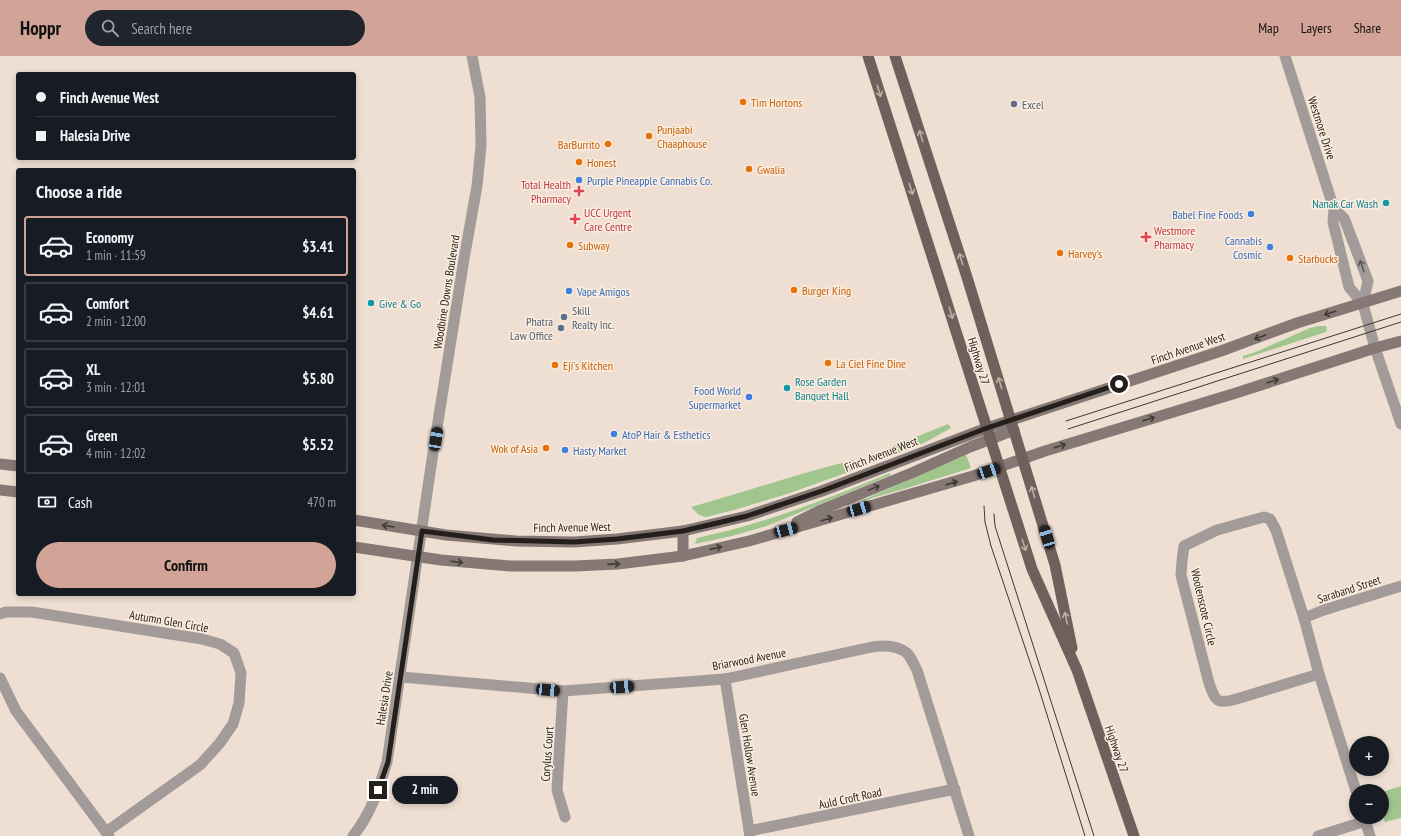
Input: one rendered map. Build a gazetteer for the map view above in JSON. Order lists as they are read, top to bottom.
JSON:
{
  "streets": {
    "main road": ["Finch Avenue West", "Highway 27"],
    "street": [
      "Westmore Drive",
      "Woodbine Downs Boulevard",
      "Saraband Street",
      "Woolenscote Circle",
      "Autumn Glen Circle",
      "Briarwood Avenue",
      "Halesia Drive",
      "Corylus Court",
      "Glen Hollow Avenue",
      "Auld Croft Road"
    ]
  },
  "crossings": [
    ["Westmore Drive", "Finch Avenue West"],
    ["Woodbine Downs Boulevard", "Finch Avenue West"],
    ["Woodbine Downs Boulevard", "Halesia Drive"],
    ["Finch Avenue West", "Highway 27"],
    ["Finch Avenue West", "Halesia Drive"],
    ["Saraband Street", "Woolenscote Circle"],
    ["Briarwood Avenue", "Halesia Drive"],
    ["Briarwood Avenue", "Corylus Court"],
    ["Briarwood Avenue", "Glen Hollow Avenue"],
    ["Briarwood Avenue", "Auld Croft Road"],
    ["Glen Hollow Avenue", "Auld Croft Road"]
  ],
  "places": {
    "other": [
      "Tim Hortons",
      "Excel",
      "Punjaabi Chaaphouse",
      "BarBurrito",
      "Honest",
      "Gwalia",
      "Purple Pineapple Cannabis Co.",
      "Nanak Car Wash",
      "Babel Fine Foods",
      "Subway",
      "Cannabis Cosmic",
      "Harvey's",
      "Starbucks",
      "Burger King",
      "Vape Amigos",
      "Give & Go",
      "Skill Realty Inc.",
      "Phatra Law Office",
      "La Ciel Fine Dine",
      "Eji's Kitchen",
      "Rose Garden Banquet Hall",
      "Food World Supermarket",
      "AtoP Hair & Esthetics",
      "Wok of Asia",
      "Hasty Market"
    ],
    "health": ["Total Health Pharmacy", "UCC Urgent Care Centre", "Westmore Pharmacy"]
  },
  "page": {
    "header": "Hoppr",
    "search": "Search here",
    "nav": ["Map", "Layers", "Share"],
    "banner": ["Finch Avenue West", "Halesia Drive"],
    "heading": "Choose a ride",
    "list": [
      {
        "name": "Economy",
        "note": "1 min · 11:59",
        "value": "$3.41"
      },
      {
        "name": "Comfort",
        "note": "2 min · 12:00",
        "value": "$4.61"
      },
      {
        "name": "XL",
        "note": "3 min · 12:01",
        "value": "$5.80"
      },
      {
        "name": "Green",
        "note": "4 min · 12:02",
        "value": "$5.52"
      }
    ],
    "pay": ["Cash", "470 m"],
    "buttons": "Confirm",
    "map_buttons": ["+", "−"],
    "bubble": "2 min"
  }
}
